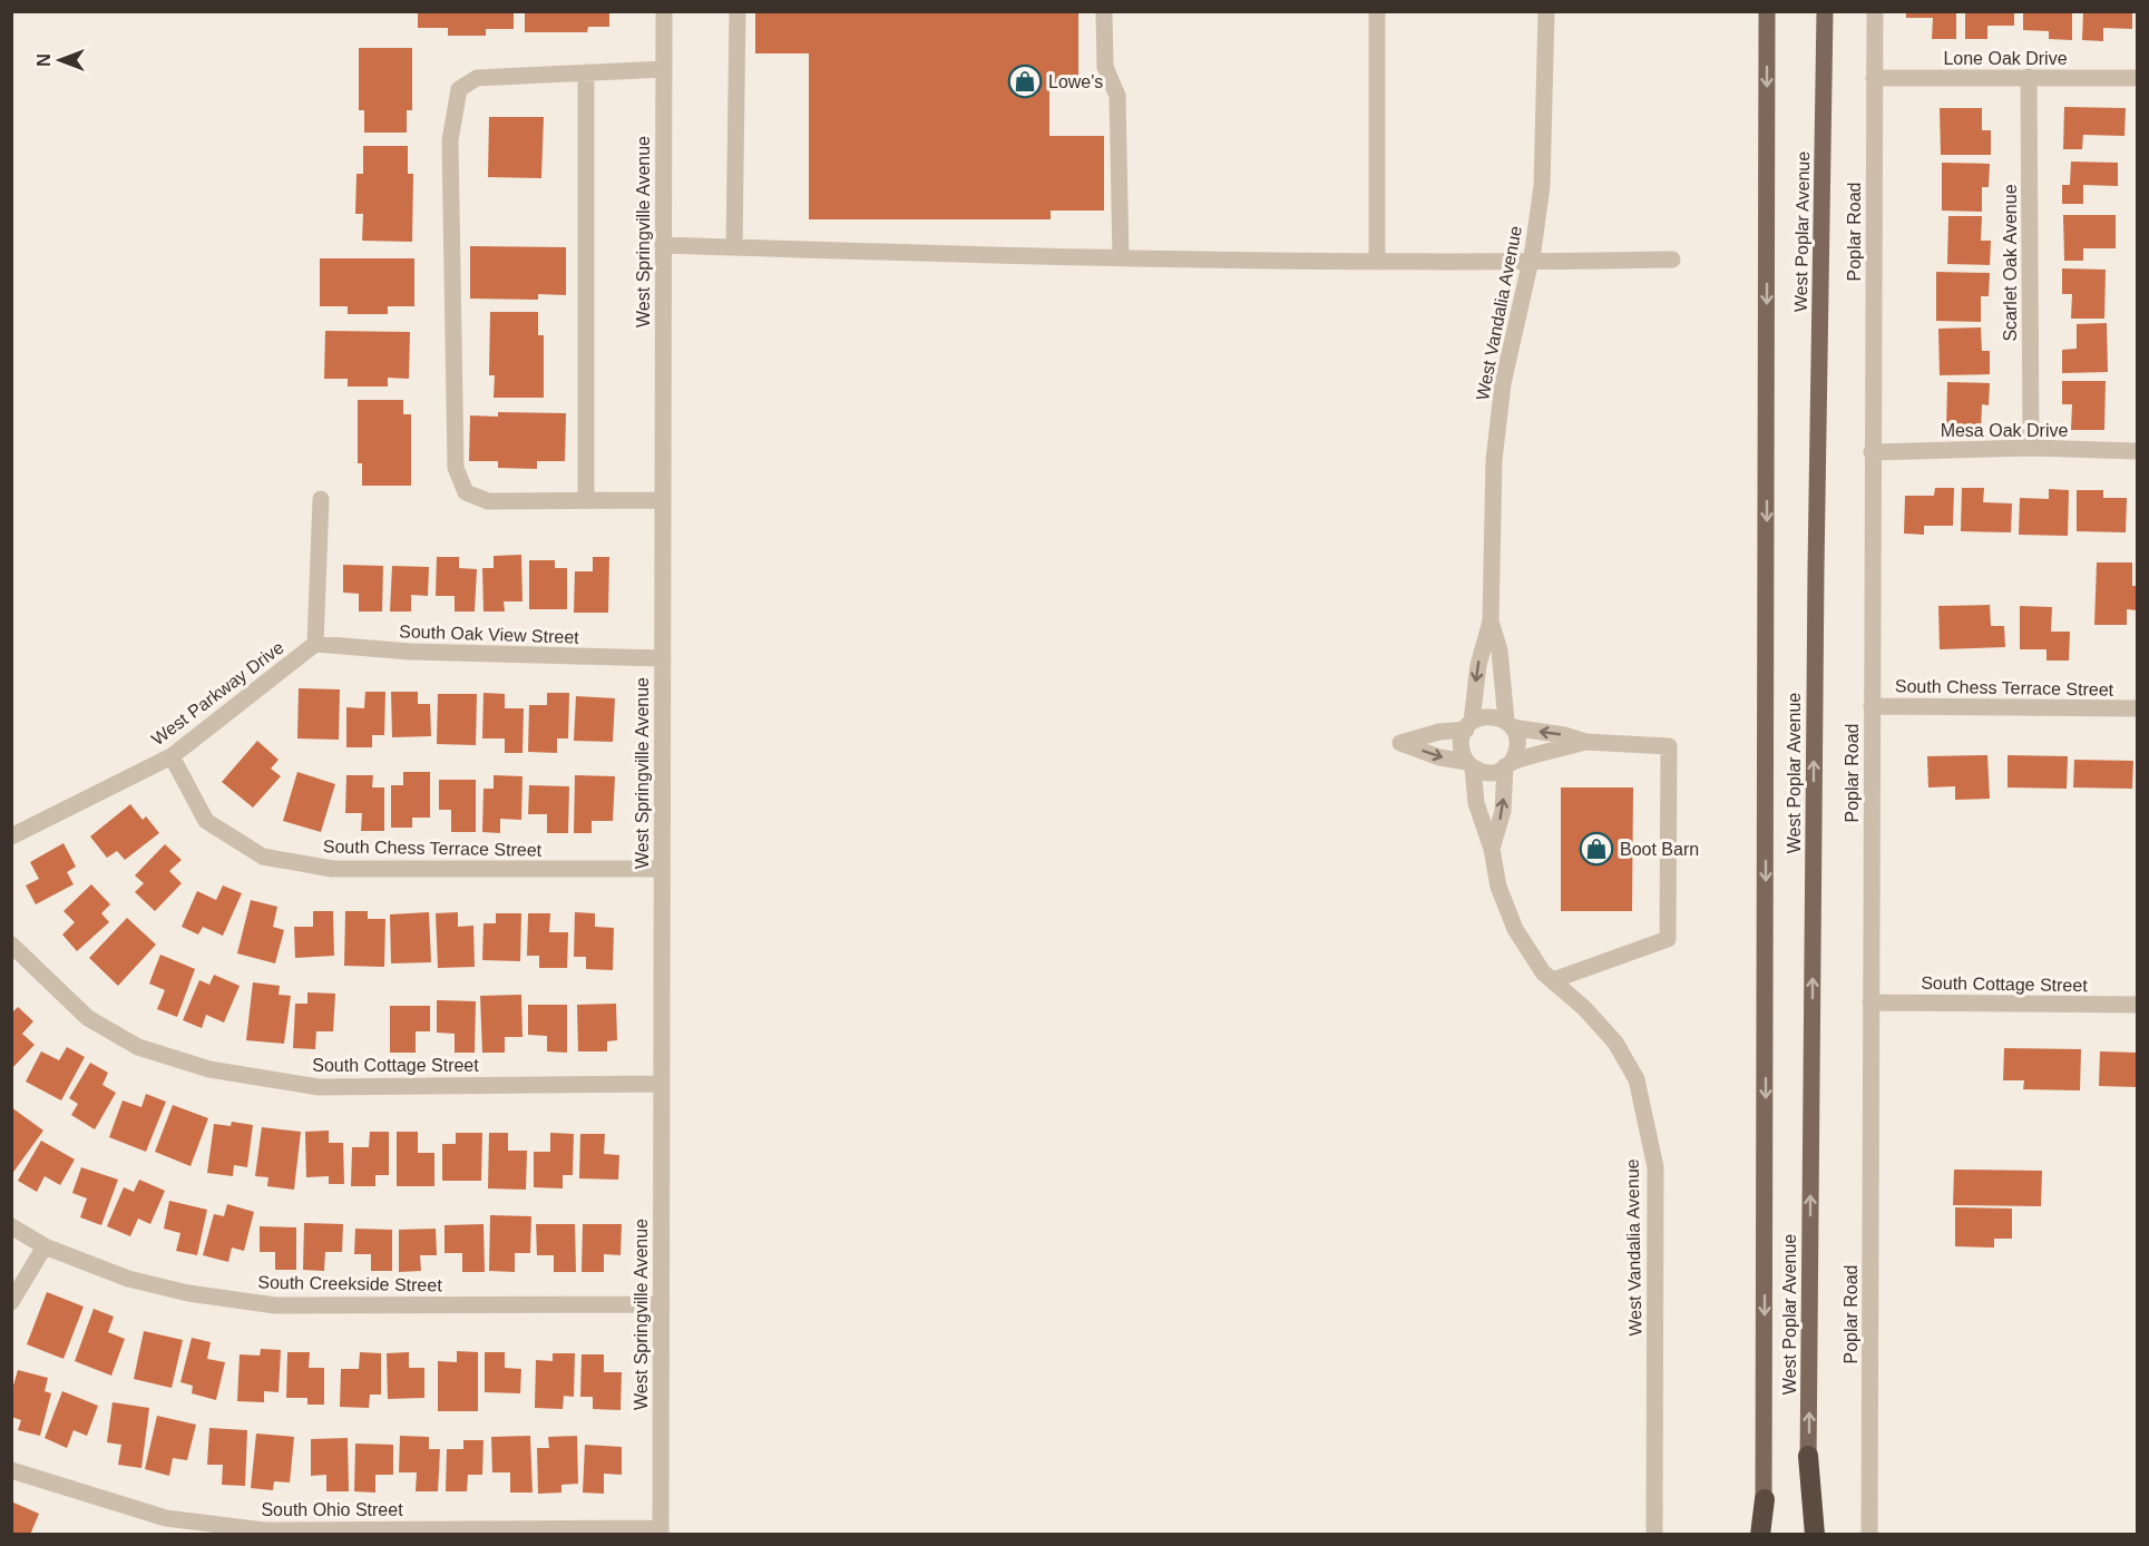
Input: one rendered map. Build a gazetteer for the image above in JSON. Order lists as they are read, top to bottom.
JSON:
{
  "streets": {
    "main road": ["West Poplar Avenue"],
    "street": [
      "Lone Oak Drive",
      "West Springville Avenue",
      "Poplar Road",
      "Scarlet Oak Avenue",
      "West Vandalia Avenue",
      "Mesa Oak Drive",
      "South Oak View Street",
      "South Chess Terrace Street",
      "West Parkway Drive",
      "South Cottage Street",
      "South Creekside Street",
      "South Ohio Street"
    ]
  },
  "crossings": [
    ["Lone Oak Drive", "Poplar Road"],
    ["Lone Oak Drive", "Scarlet Oak Avenue"],
    ["West Springville Avenue", "South Oak View Street"],
    ["West Springville Avenue", "South Chess Terrace Street"],
    ["West Springville Avenue", "South Cottage Street"],
    ["West Springville Avenue", "South Creekside Street"],
    ["West Springville Avenue", "South Ohio Street"],
    ["Poplar Road", "Mesa Oak Drive"],
    ["Poplar Road", "South Chess Terrace Street"],
    ["Poplar Road", "South Cottage Street"],
    ["Scarlet Oak Avenue", "Mesa Oak Drive"],
    ["South Oak View Street", "West Parkway Drive"],
    ["South Chess Terrace Street", "West Parkway Drive"]
  ],
  "places": {
    "shop": ["Lowe's", "Boot Barn"]
  },
  "north": "left"
}
